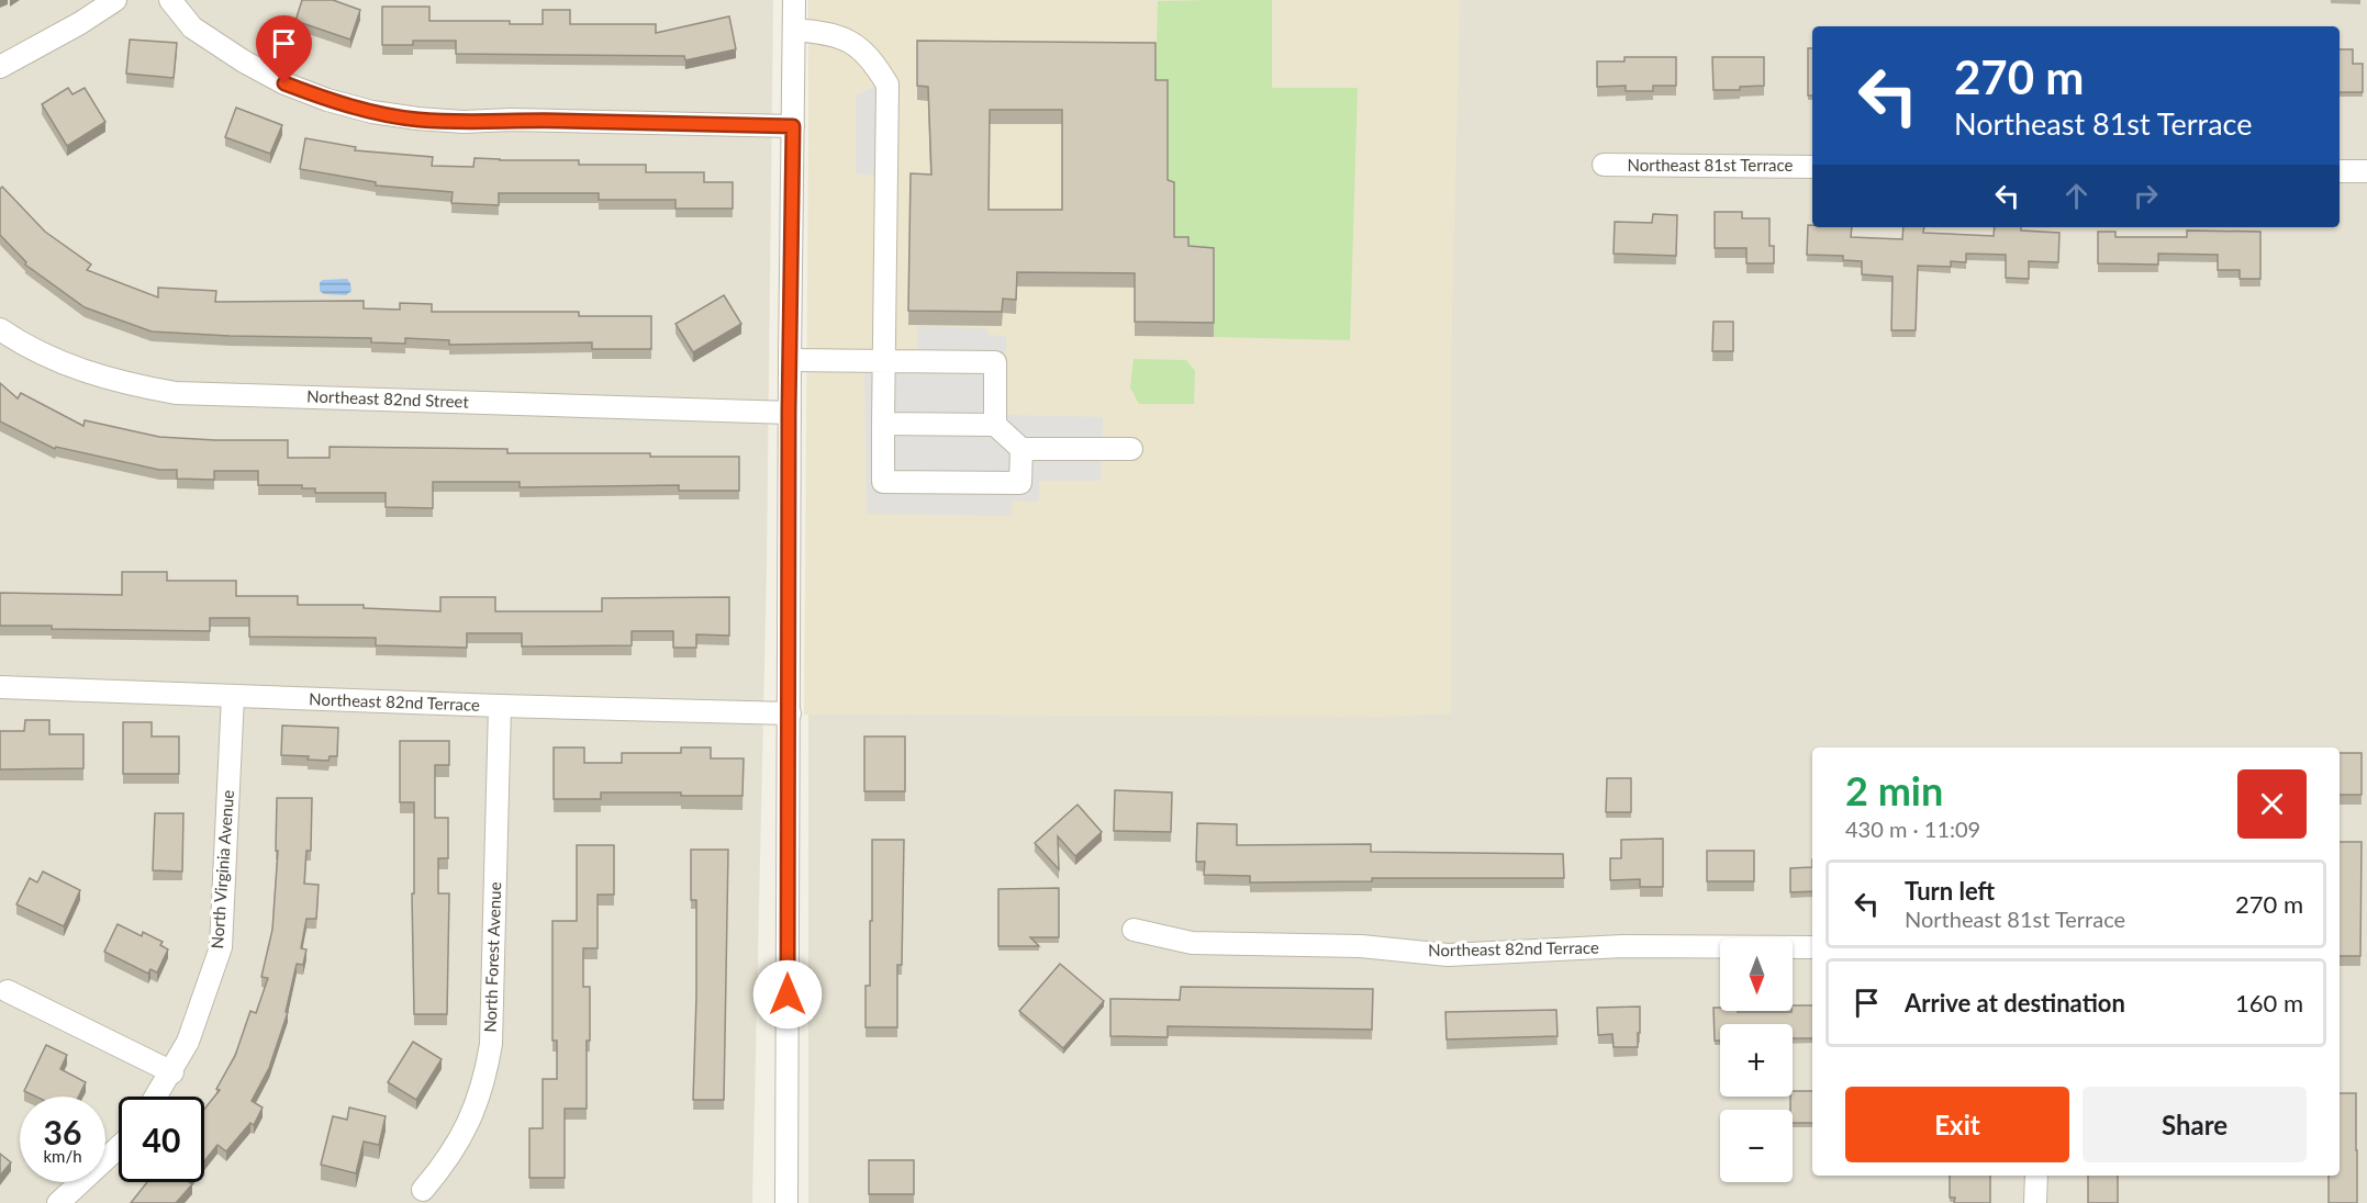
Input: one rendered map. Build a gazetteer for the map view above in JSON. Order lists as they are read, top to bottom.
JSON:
{
  "streets": {
    "street": [
      "Northeast 81st Terrace",
      "Northeast 82nd Street",
      "Northeast 82nd Terrace",
      "North Virginia Avenue",
      "North Forest Avenue"
    ]
  },
  "crossings": [
    ["Northeast 82nd Terrace", "North Virginia Avenue"],
    ["Northeast 82nd Terrace", "North Forest Avenue"]
  ],
  "north": "bottom",
  "page": {
    "turn": ["270 m", "Northeast 81st Terrace"],
    "heading": ["2 min", "430 m · 11:09"],
    "list": [
      {
        "name": "Turn left",
        "note": "Northeast 81st Terrace",
        "value": "270 m"
      },
      {
        "name": "Arrive at destination",
        "value": "160 m"
      }
    ],
    "map_buttons": ["+", "−"],
    "buttons": ["Exit", "Share"],
    "speed": "36 km/h",
    "limit": "40"
  }
}
